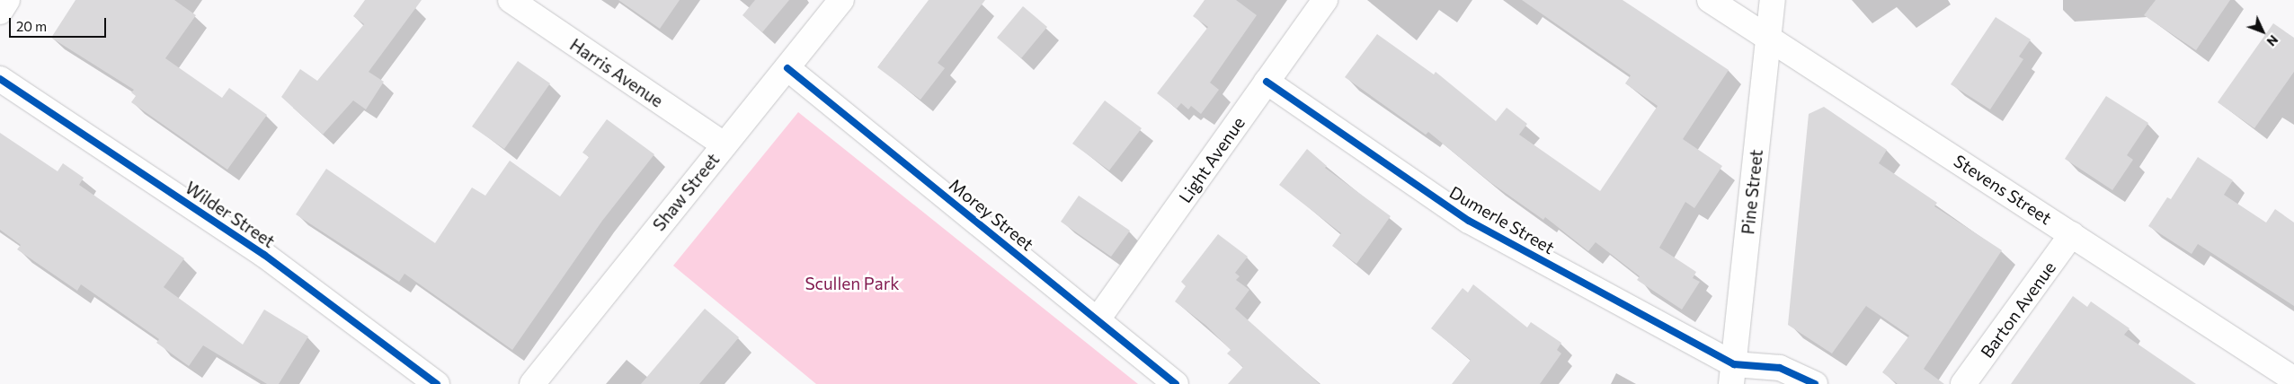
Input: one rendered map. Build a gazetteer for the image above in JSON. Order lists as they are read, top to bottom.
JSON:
{
  "streets": {
    "street": [
      "Harris Avenue",
      "Light Avenue",
      "Stevens Street",
      "Shaw Street",
      "Pine Street",
      "Wilder Street",
      "Morey Street",
      "Dumerle Street",
      "Barton Avenue"
    ]
  },
  "crossings": [
    ["Harris Avenue", "Shaw Street"],
    ["Light Avenue", "Morey Street"],
    ["Light Avenue", "Dumerle Street"],
    ["Stevens Street", "Pine Street"],
    ["Stevens Street", "Barton Avenue"],
    ["Shaw Street", "Morey Street"],
    ["Pine Street", "Dumerle Street"]
  ],
  "parks": ["Scullen Park"],
  "scale_bar": "20 m",
  "north": "bottom right"
}
